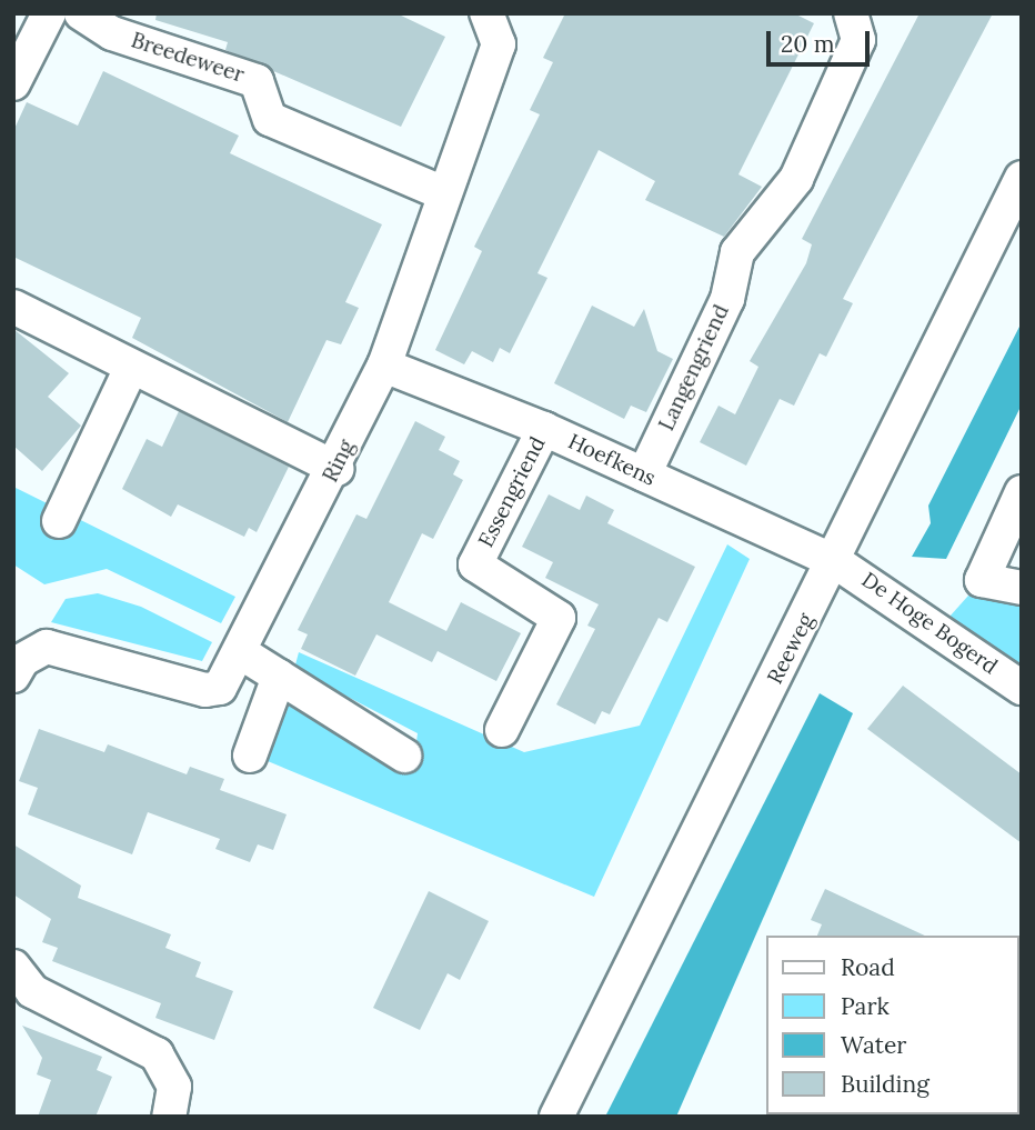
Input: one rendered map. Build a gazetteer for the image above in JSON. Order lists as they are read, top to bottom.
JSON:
{
  "streets": {
    "street": [
      "Breedeweer",
      "Langengriend",
      "Hoefkens",
      "Ring",
      "Essengriend",
      "De Hoge Bogerd",
      "Reeweg"
    ]
  },
  "crossings": [
    ["Breedeweer", "Ring"],
    ["Langengriend", "Hoefkens"],
    ["Hoefkens", "Ring"],
    ["Hoefkens", "Essengriend"],
    ["Hoefkens", "De Hoge Bogerd"],
    ["Hoefkens", "Reeweg"],
    ["De Hoge Bogerd", "Reeweg"]
  ],
  "legend": [
    "Road",
    "Park",
    "Water",
    "Building"
  ],
  "scale_bar": "20 m"
}
